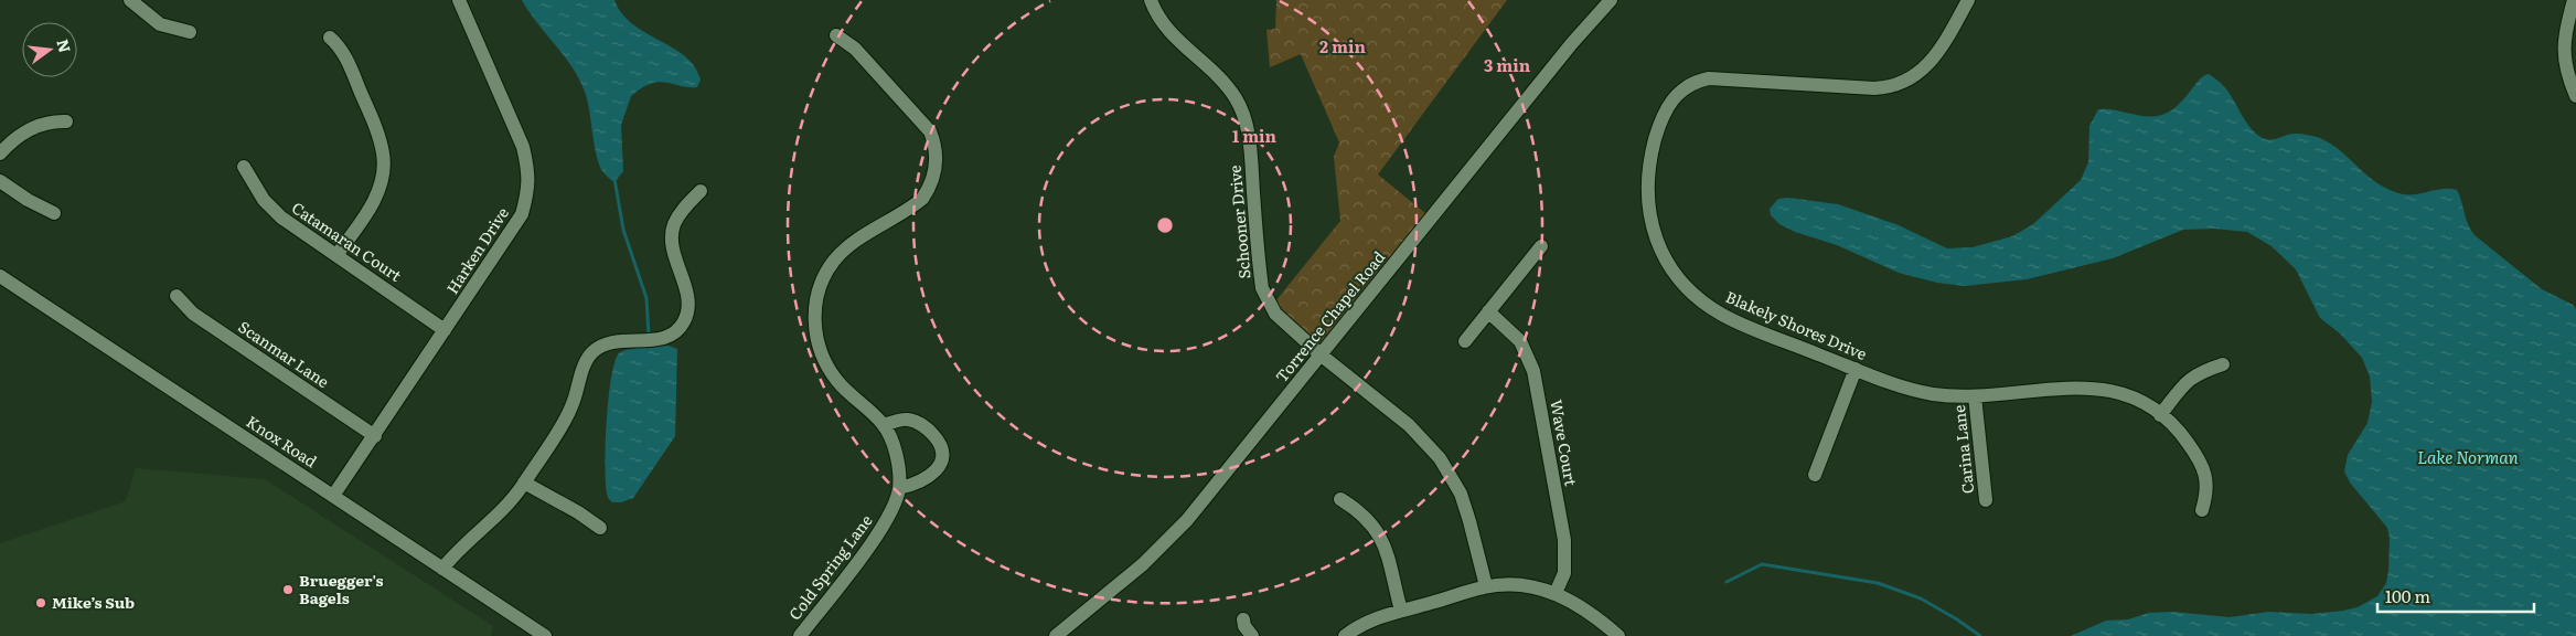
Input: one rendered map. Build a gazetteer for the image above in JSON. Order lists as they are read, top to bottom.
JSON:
{
  "streets": {
    "street": [
      "Schooner Drive",
      "Catamaran Court",
      "Harken Drive",
      "Torrence Chapel Road",
      "Blakely Shores Drive",
      "Scanmar Lane",
      "Knox Road",
      "Wave Court",
      "Carina Lane",
      "Cold Spring Lane"
    ]
  },
  "crossings": [
    ["Schooner Drive", "Torrence Chapel Road"],
    ["Catamaran Court", "Harken Drive"],
    ["Harken Drive", "Scanmar Lane"],
    ["Harken Drive", "Knox Road"],
    ["Blakely Shores Drive", "Carina Lane"]
  ],
  "water": ["Lake Norman"],
  "places": ["Bruegger's Bagels", "Mike’s Sub"],
  "scale_bar": "100 m",
  "north": "right",
  "rings": ["2 min", "3 min", "1 min"]
}
